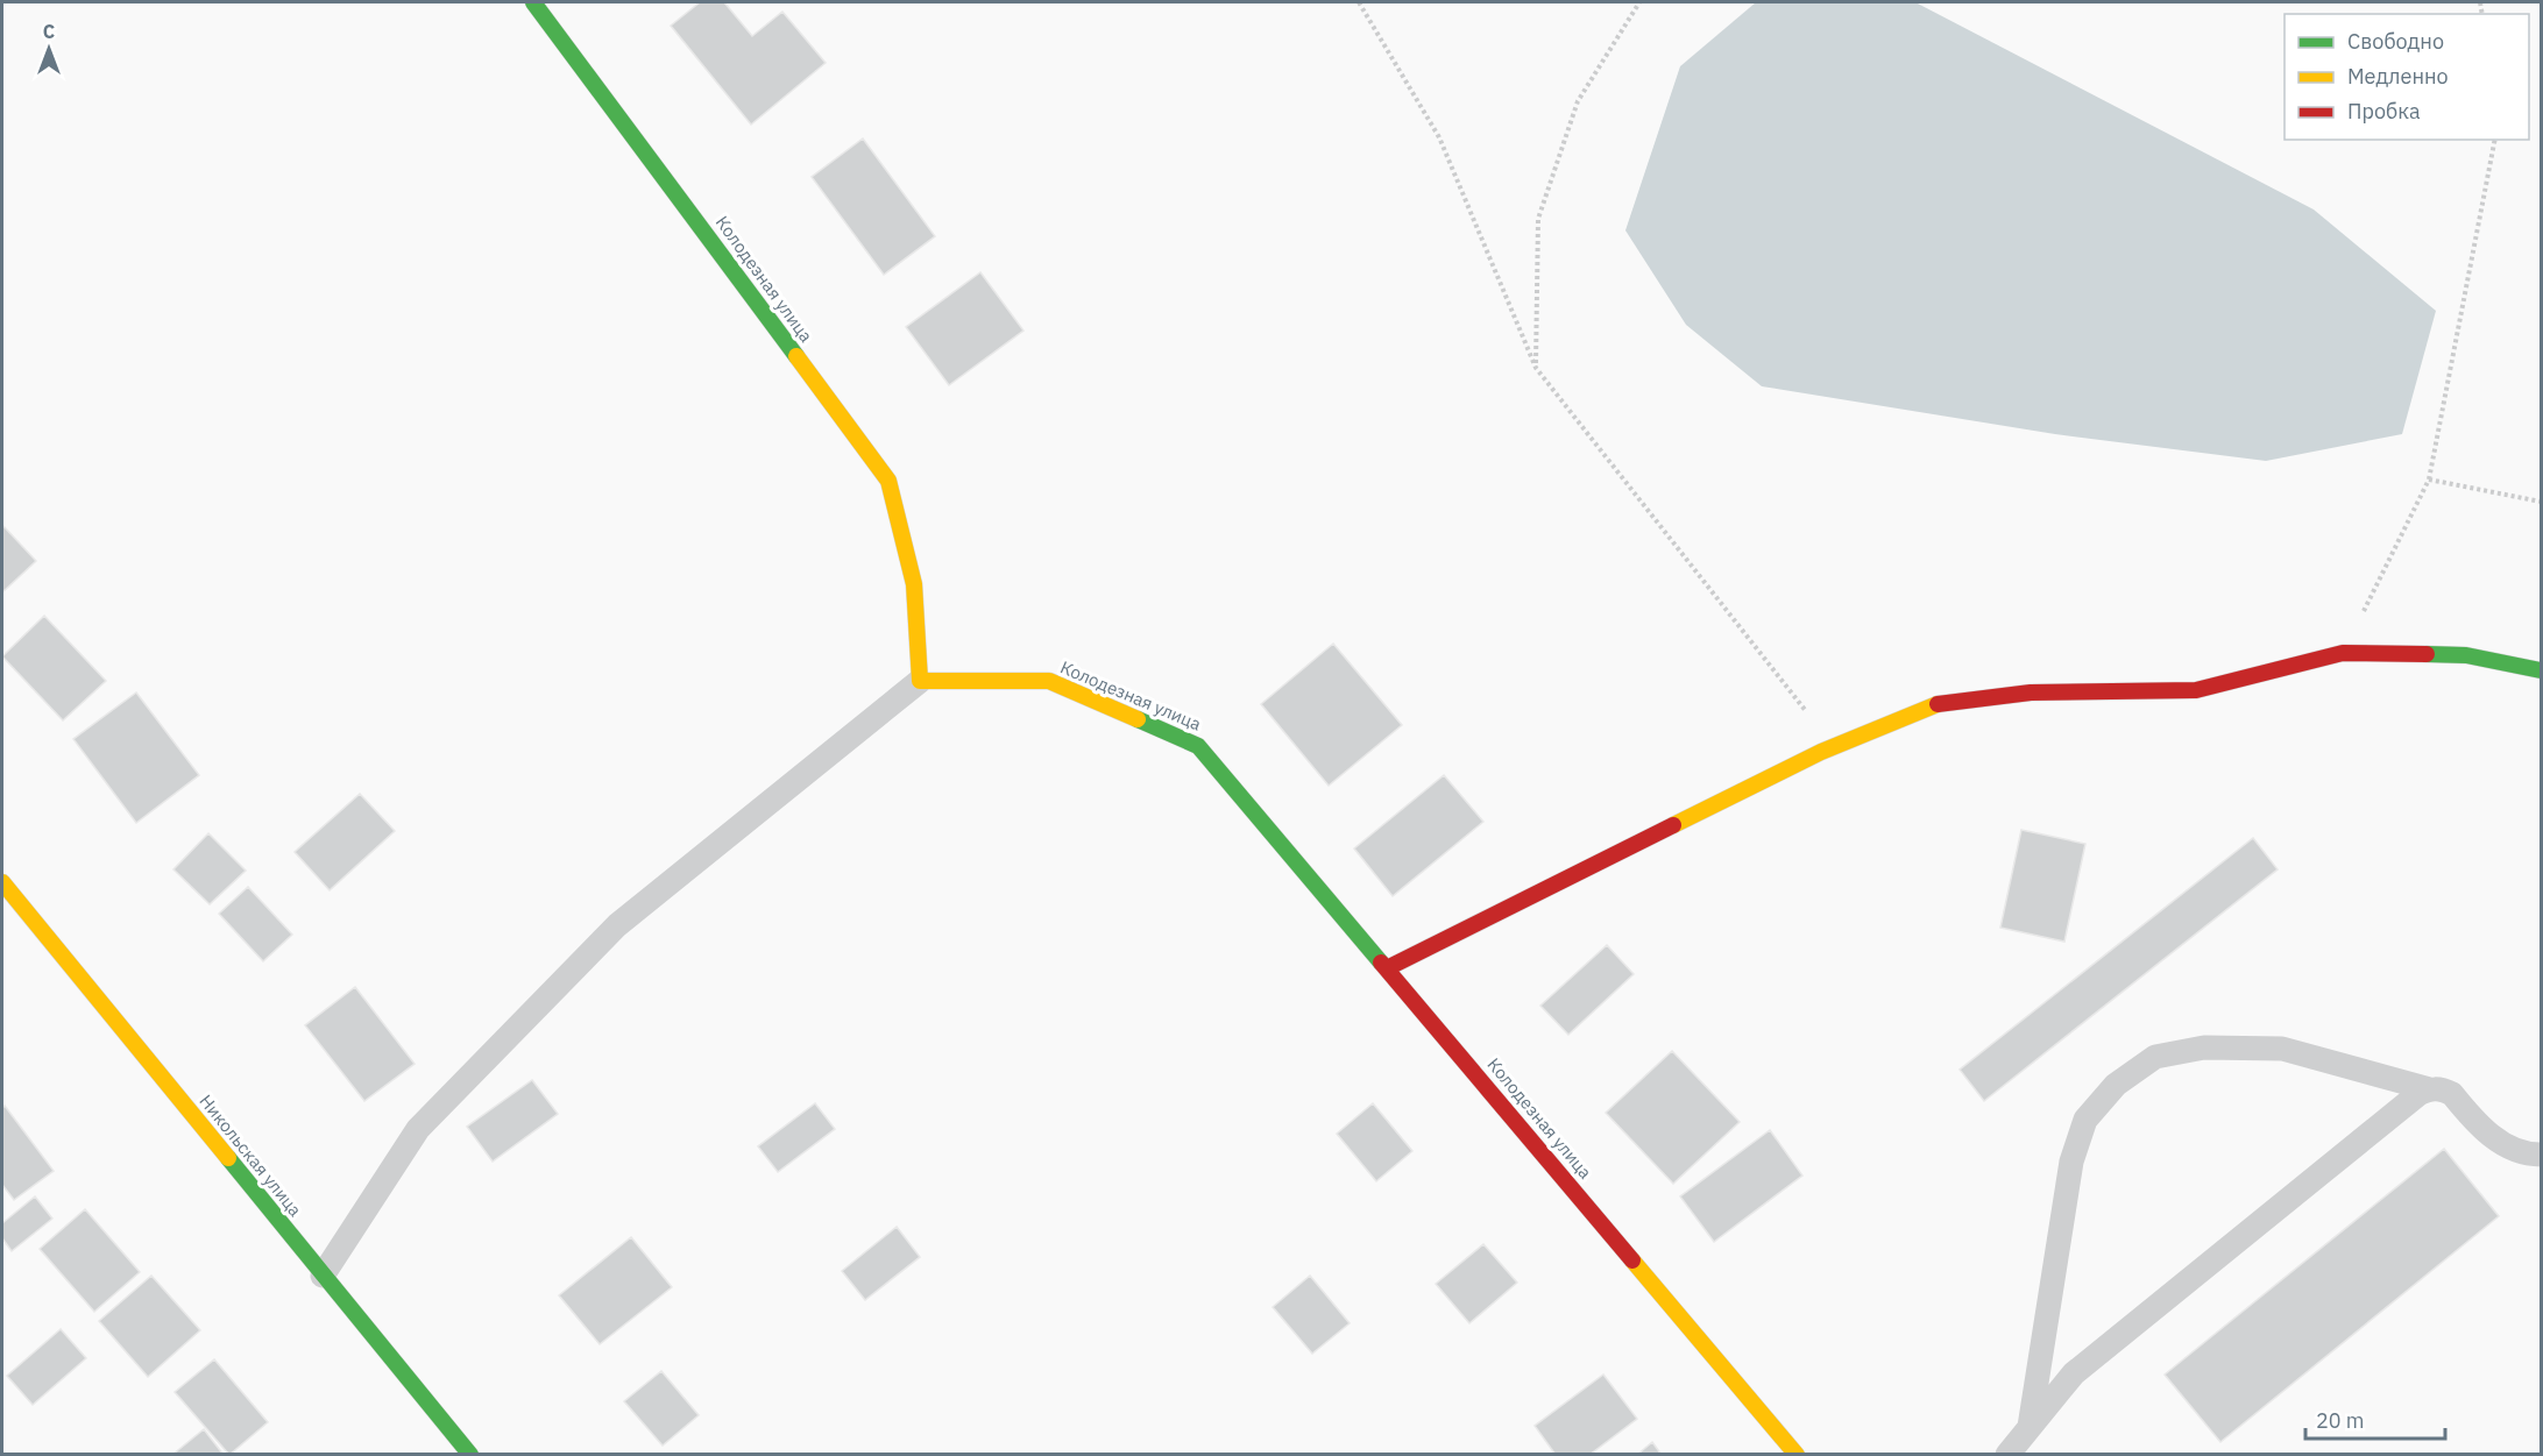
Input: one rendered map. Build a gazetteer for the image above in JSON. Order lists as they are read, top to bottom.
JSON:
{
  "streets": {
    "street": ["Колодезная улица", "Никольская улица"]
  },
  "legend": ["Свободно", "Медленно", "Пробка"],
  "scale_bar": "20 m",
  "north": "top"
}
